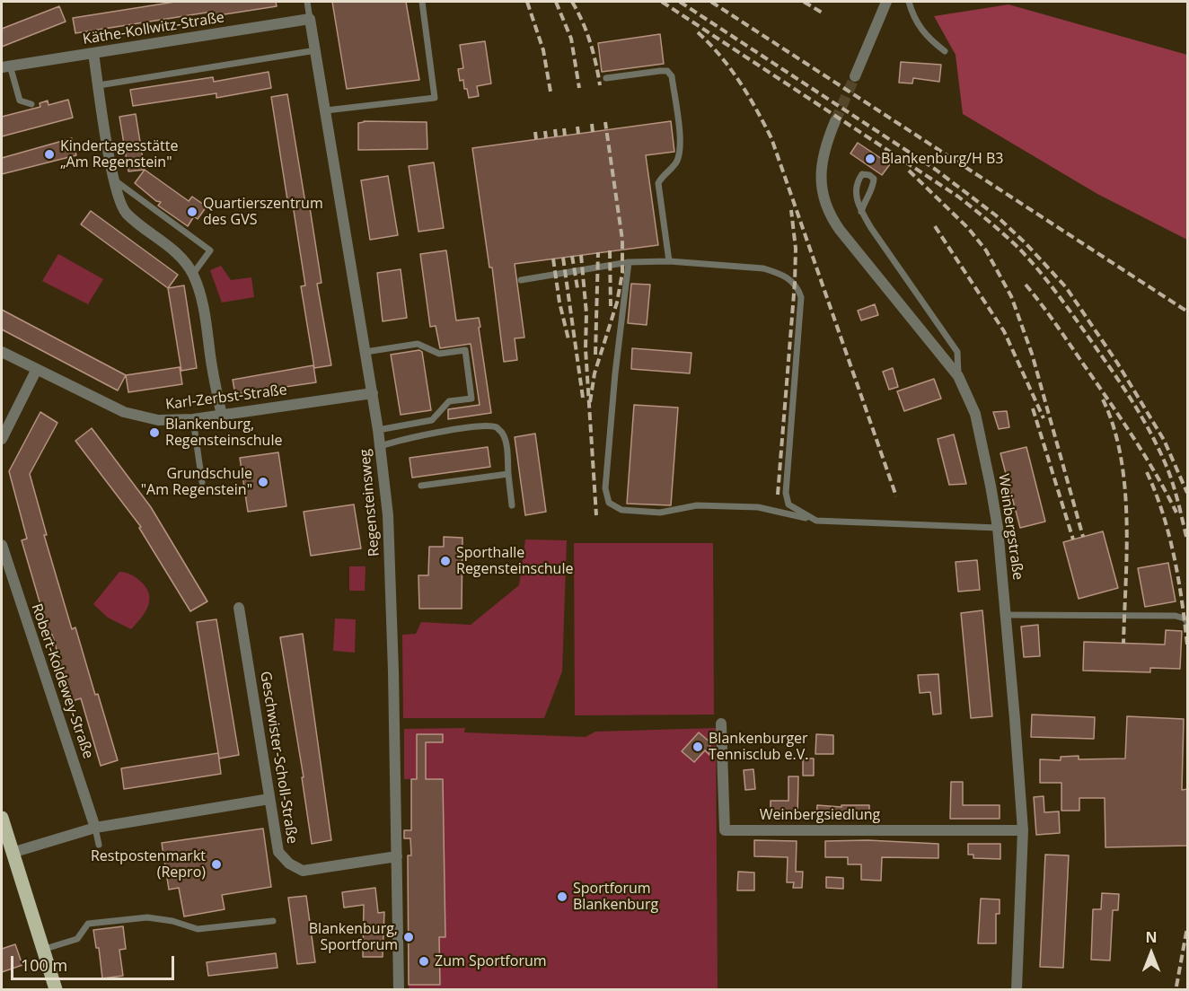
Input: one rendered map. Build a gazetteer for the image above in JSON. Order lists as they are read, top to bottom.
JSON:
{
  "streets": {
    "street": [
      "Käthe-Kollwitz-Straße",
      "Karl-Zerbst-Straße",
      "Regensteinsweg",
      "Weinbergstraße",
      "Robert-Koldewey-Straße",
      "Geschwister-Scholl-Straße",
      "Weinbergsiedlung"
    ]
  },
  "crossings": [
    ["Käthe-Kollwitz-Straße", "Regensteinsweg"],
    ["Karl-Zerbst-Straße", "Regensteinsweg"],
    ["Regensteinsweg", "Geschwister-Scholl-Straße"],
    ["Weinbergstraße", "Weinbergsiedlung"]
  ],
  "places": [
    "Kindertagesstätte „Am Regenstein\"",
    "Blankenburg/H B3",
    "Quartierszentrum des GVS",
    "Blankenburg, Regensteinschule",
    "Grundschule \"Am Regenstein\"",
    "Sporthalle Regensteinschule",
    "Blankenburger Tennisclub e.V.",
    "Restpostenmarkt (Repro)",
    "Sportforum Blankenburg",
    "Blankenburg, Sportforum",
    "Zum Sportforum"
  ],
  "scale_bar": "100 m",
  "north": "top"
}
